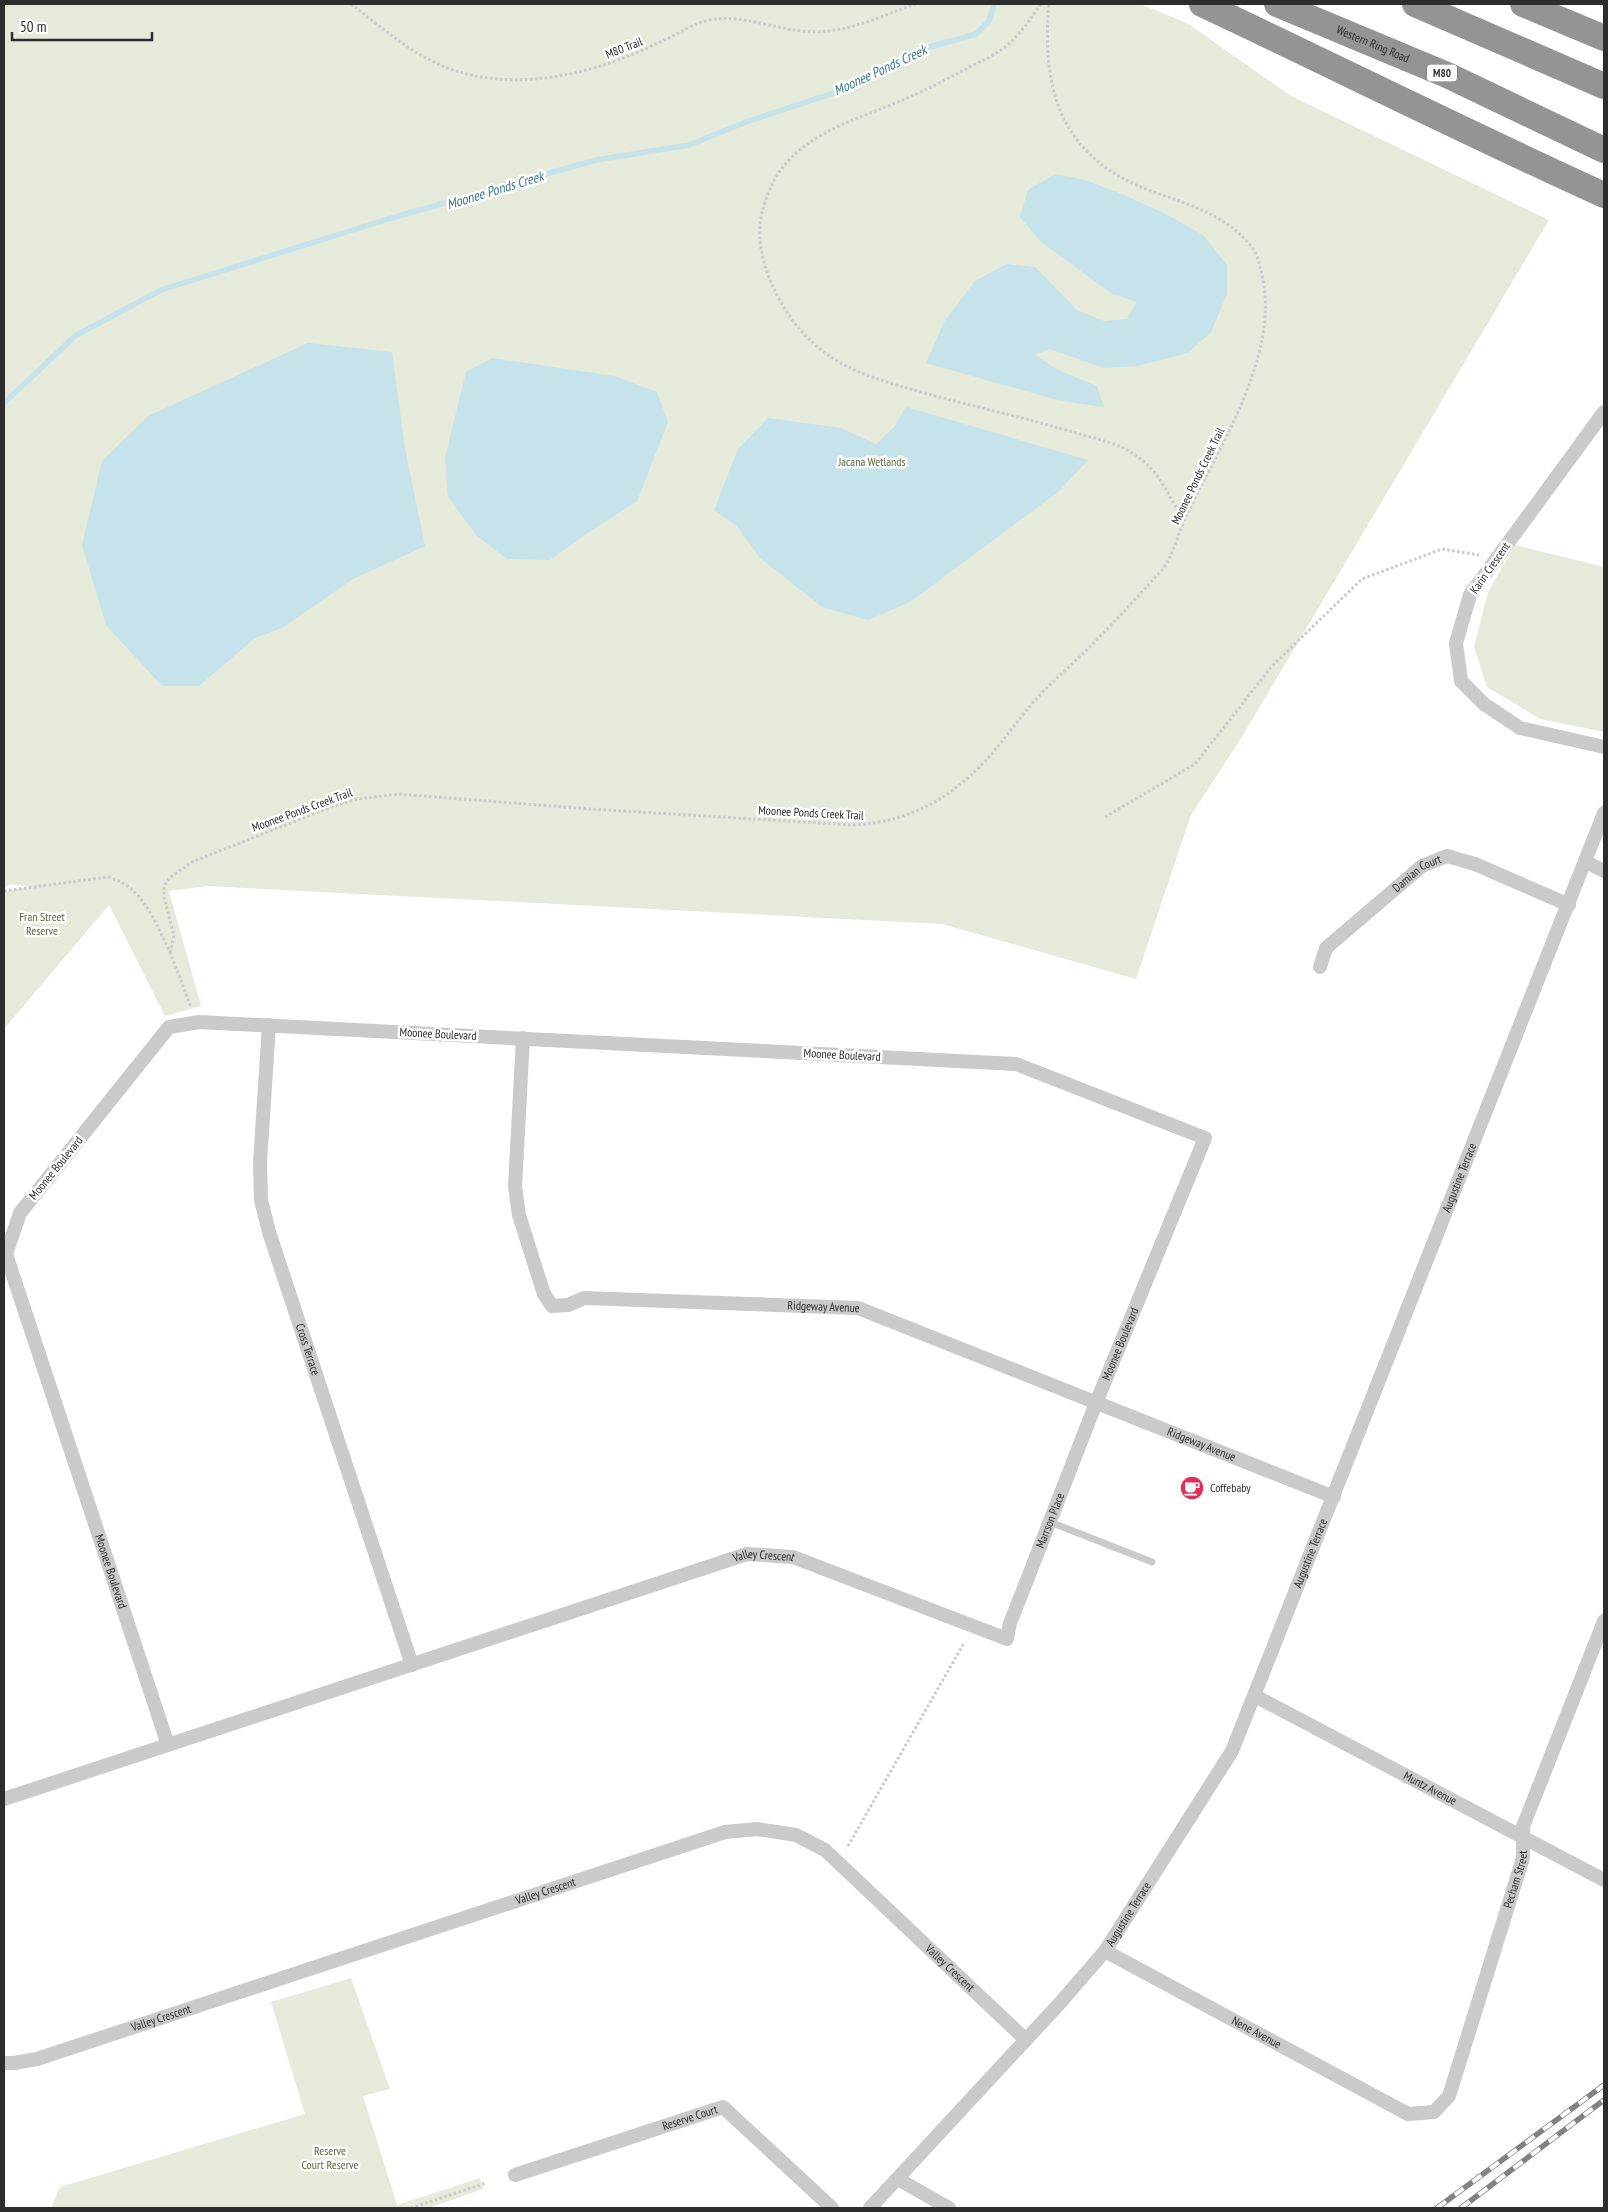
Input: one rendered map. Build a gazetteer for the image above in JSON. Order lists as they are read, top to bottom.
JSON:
{
  "streets": {
    "highway": ["Western Ring Road", "M80"],
    "street": [
      "Karin Crescent",
      "Damian Court",
      "Moonee Boulevard",
      "Augustine Terrace",
      "Ridgeway Avenue",
      "Cross Terrace",
      "Marrson Place",
      "Valley Crescent",
      "Muntz Avenue",
      "Pecham Street",
      "Nene Avenue",
      "Reserve Court"
    ],
    "path": ["M80 Trail", "Moonee Ponds Creek Trail"]
  },
  "crossings": [
    ["Damian Court", "Augustine Terrace"],
    ["Moonee Boulevard", "Ridgeway Avenue"],
    ["Moonee Boulevard", "Cross Terrace"],
    ["Moonee Boulevard", "Marrson Place"],
    ["Moonee Boulevard", "Valley Crescent"],
    ["Augustine Terrace", "Ridgeway Avenue"],
    ["Augustine Terrace", "Valley Crescent"],
    ["Augustine Terrace", "Muntz Avenue"],
    ["Augustine Terrace", "Nene Avenue"],
    ["Ridgeway Avenue", "Marrson Place"],
    ["Cross Terrace", "Valley Crescent"],
    ["Marrson Place", "Valley Crescent"],
    ["Muntz Avenue", "Pecham Street"],
    ["Pecham Street", "Nene Avenue"]
  ],
  "water": ["Moonee Ponds Creek"],
  "parks": ["Jacana Wetlands", "Fran Street Reserve", "Reserve Court Reserve"],
  "places": {
    "cafe": ["Coffebaby"]
  },
  "scale_bar": "50 m"
}
